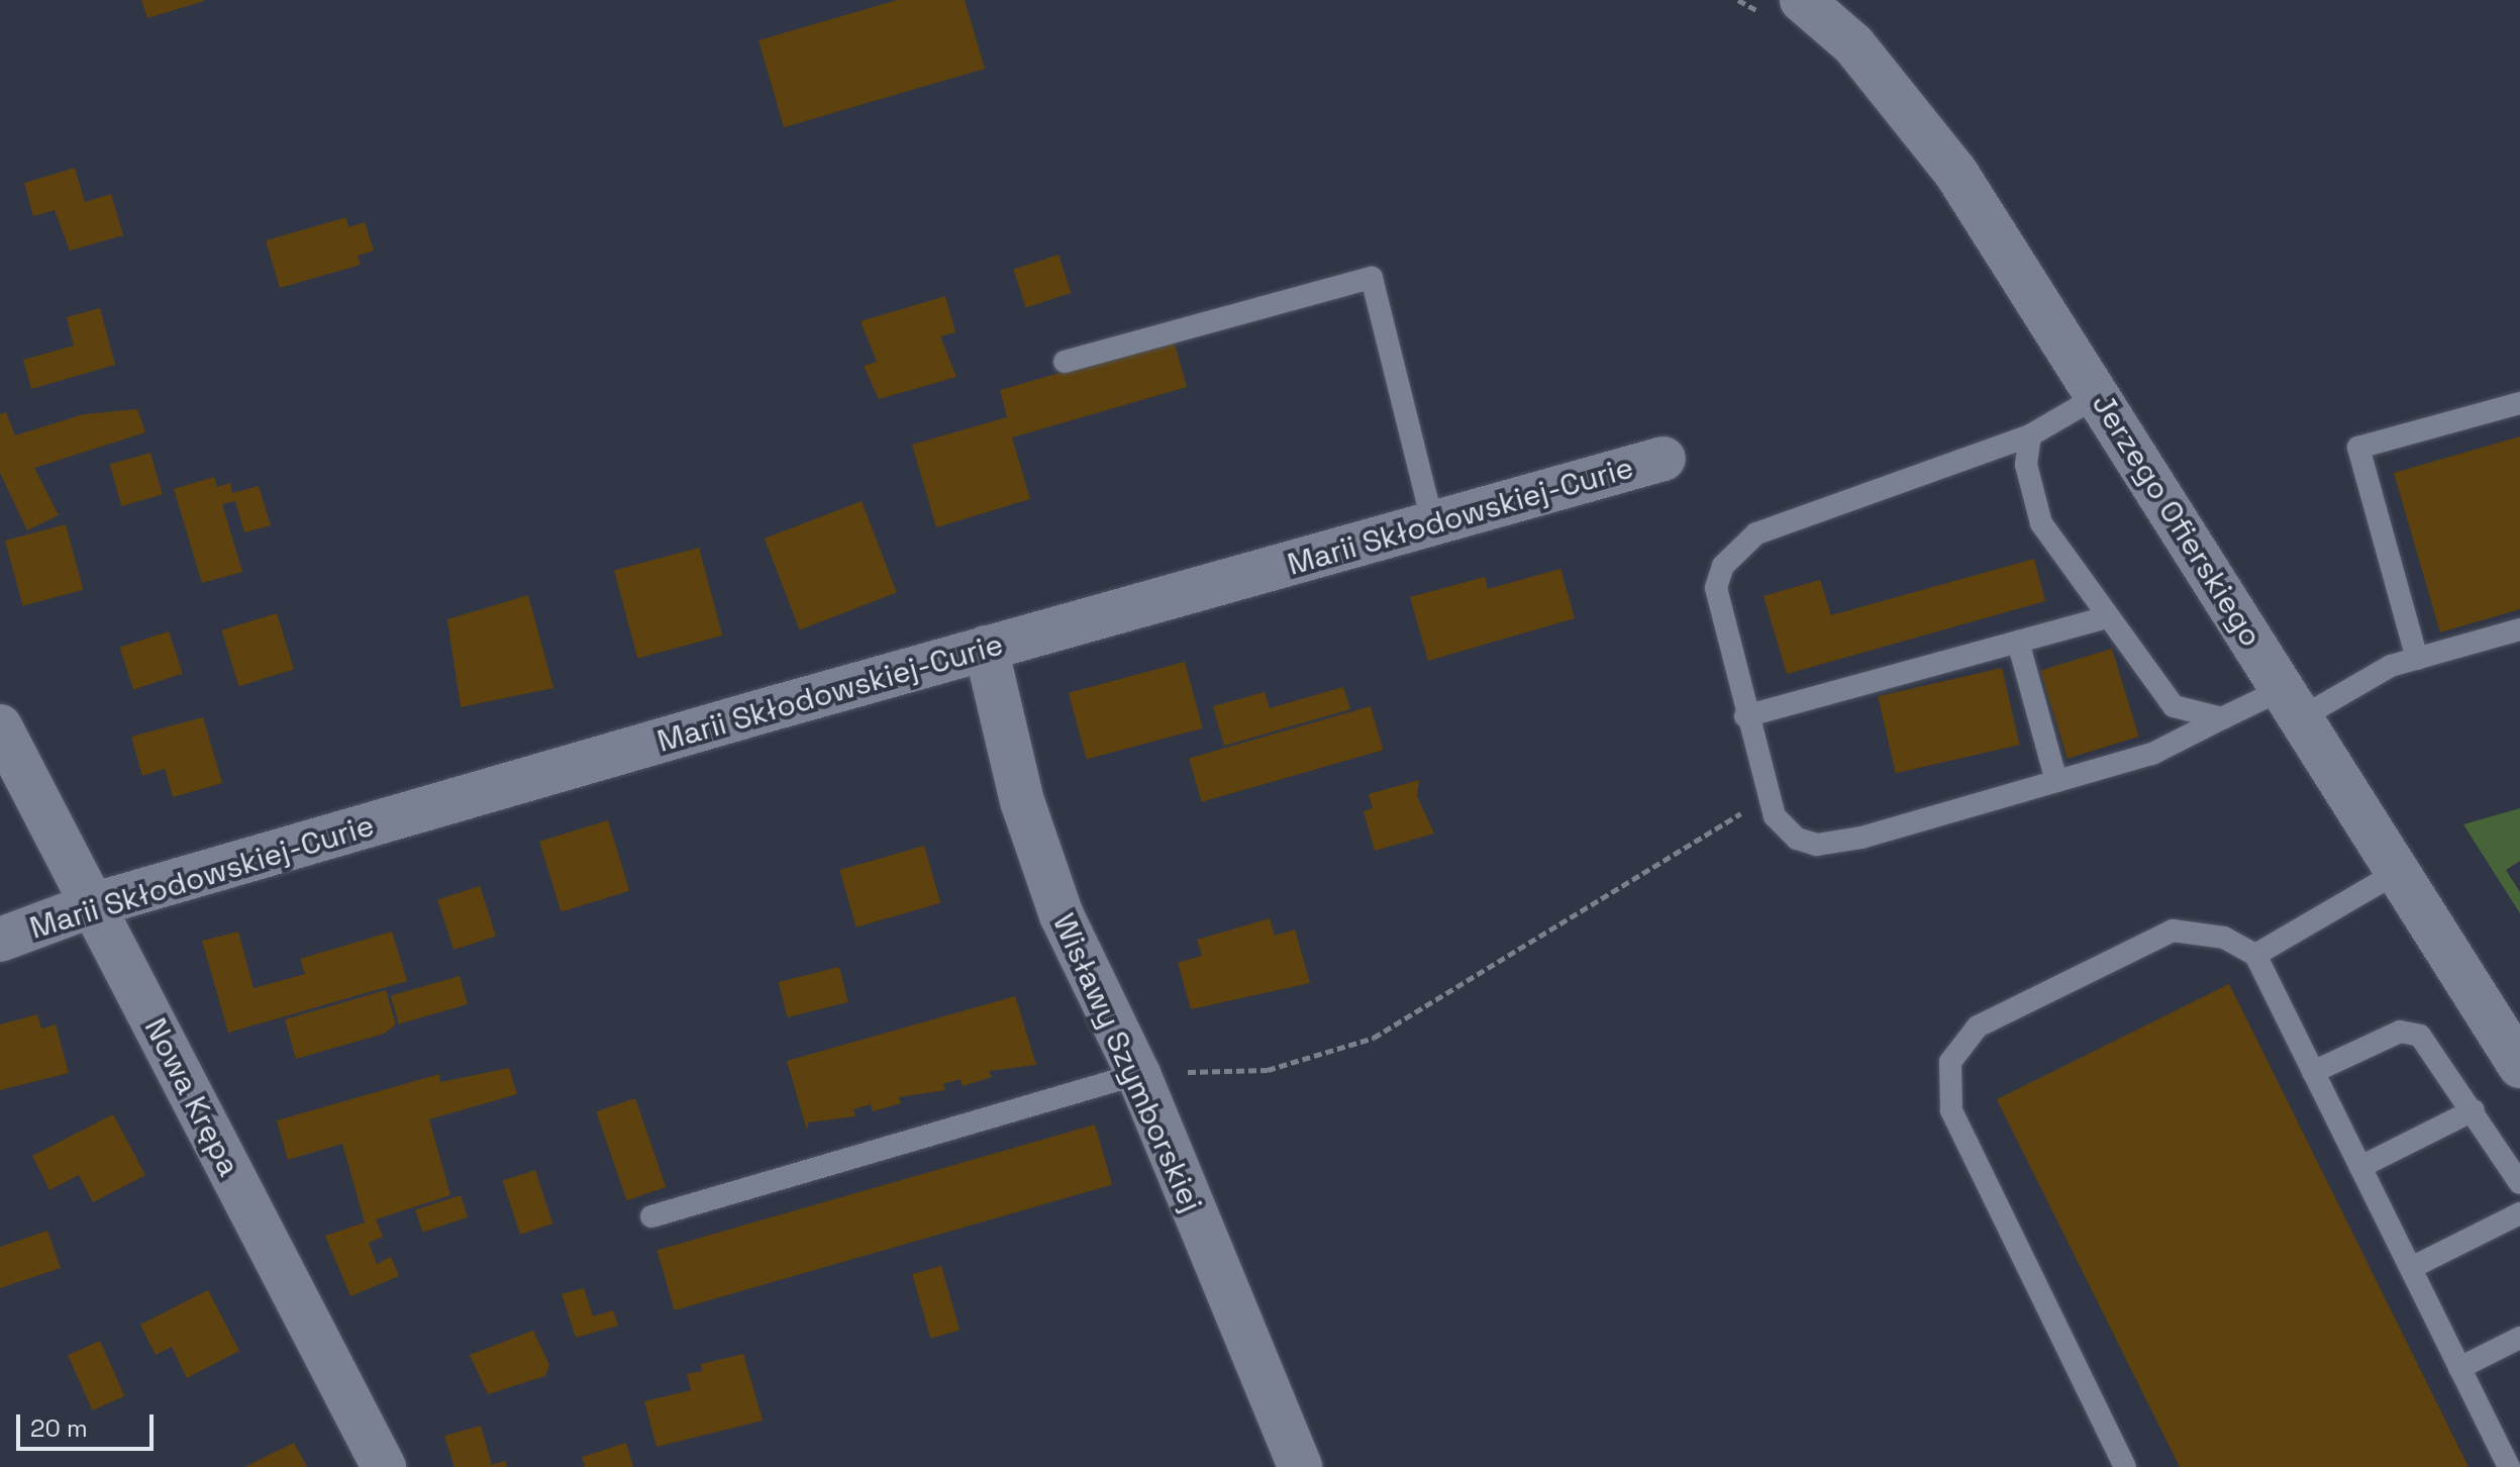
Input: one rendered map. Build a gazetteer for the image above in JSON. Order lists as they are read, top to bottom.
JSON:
{
  "streets": {
    "street": [
      "Marii Skłodowskiej-Curie",
      "Jerzego Ofierskiego",
      "Wisławy Szymborskiej",
      "Nowa Krępa"
    ]
  },
  "crossings": [
    ["Marii Skłodowskiej-Curie", "Wisławy Szymborskiej"],
    ["Marii Skłodowskiej-Curie", "Nowa Krępa"]
  ],
  "scale_bar": "20 m"
}
